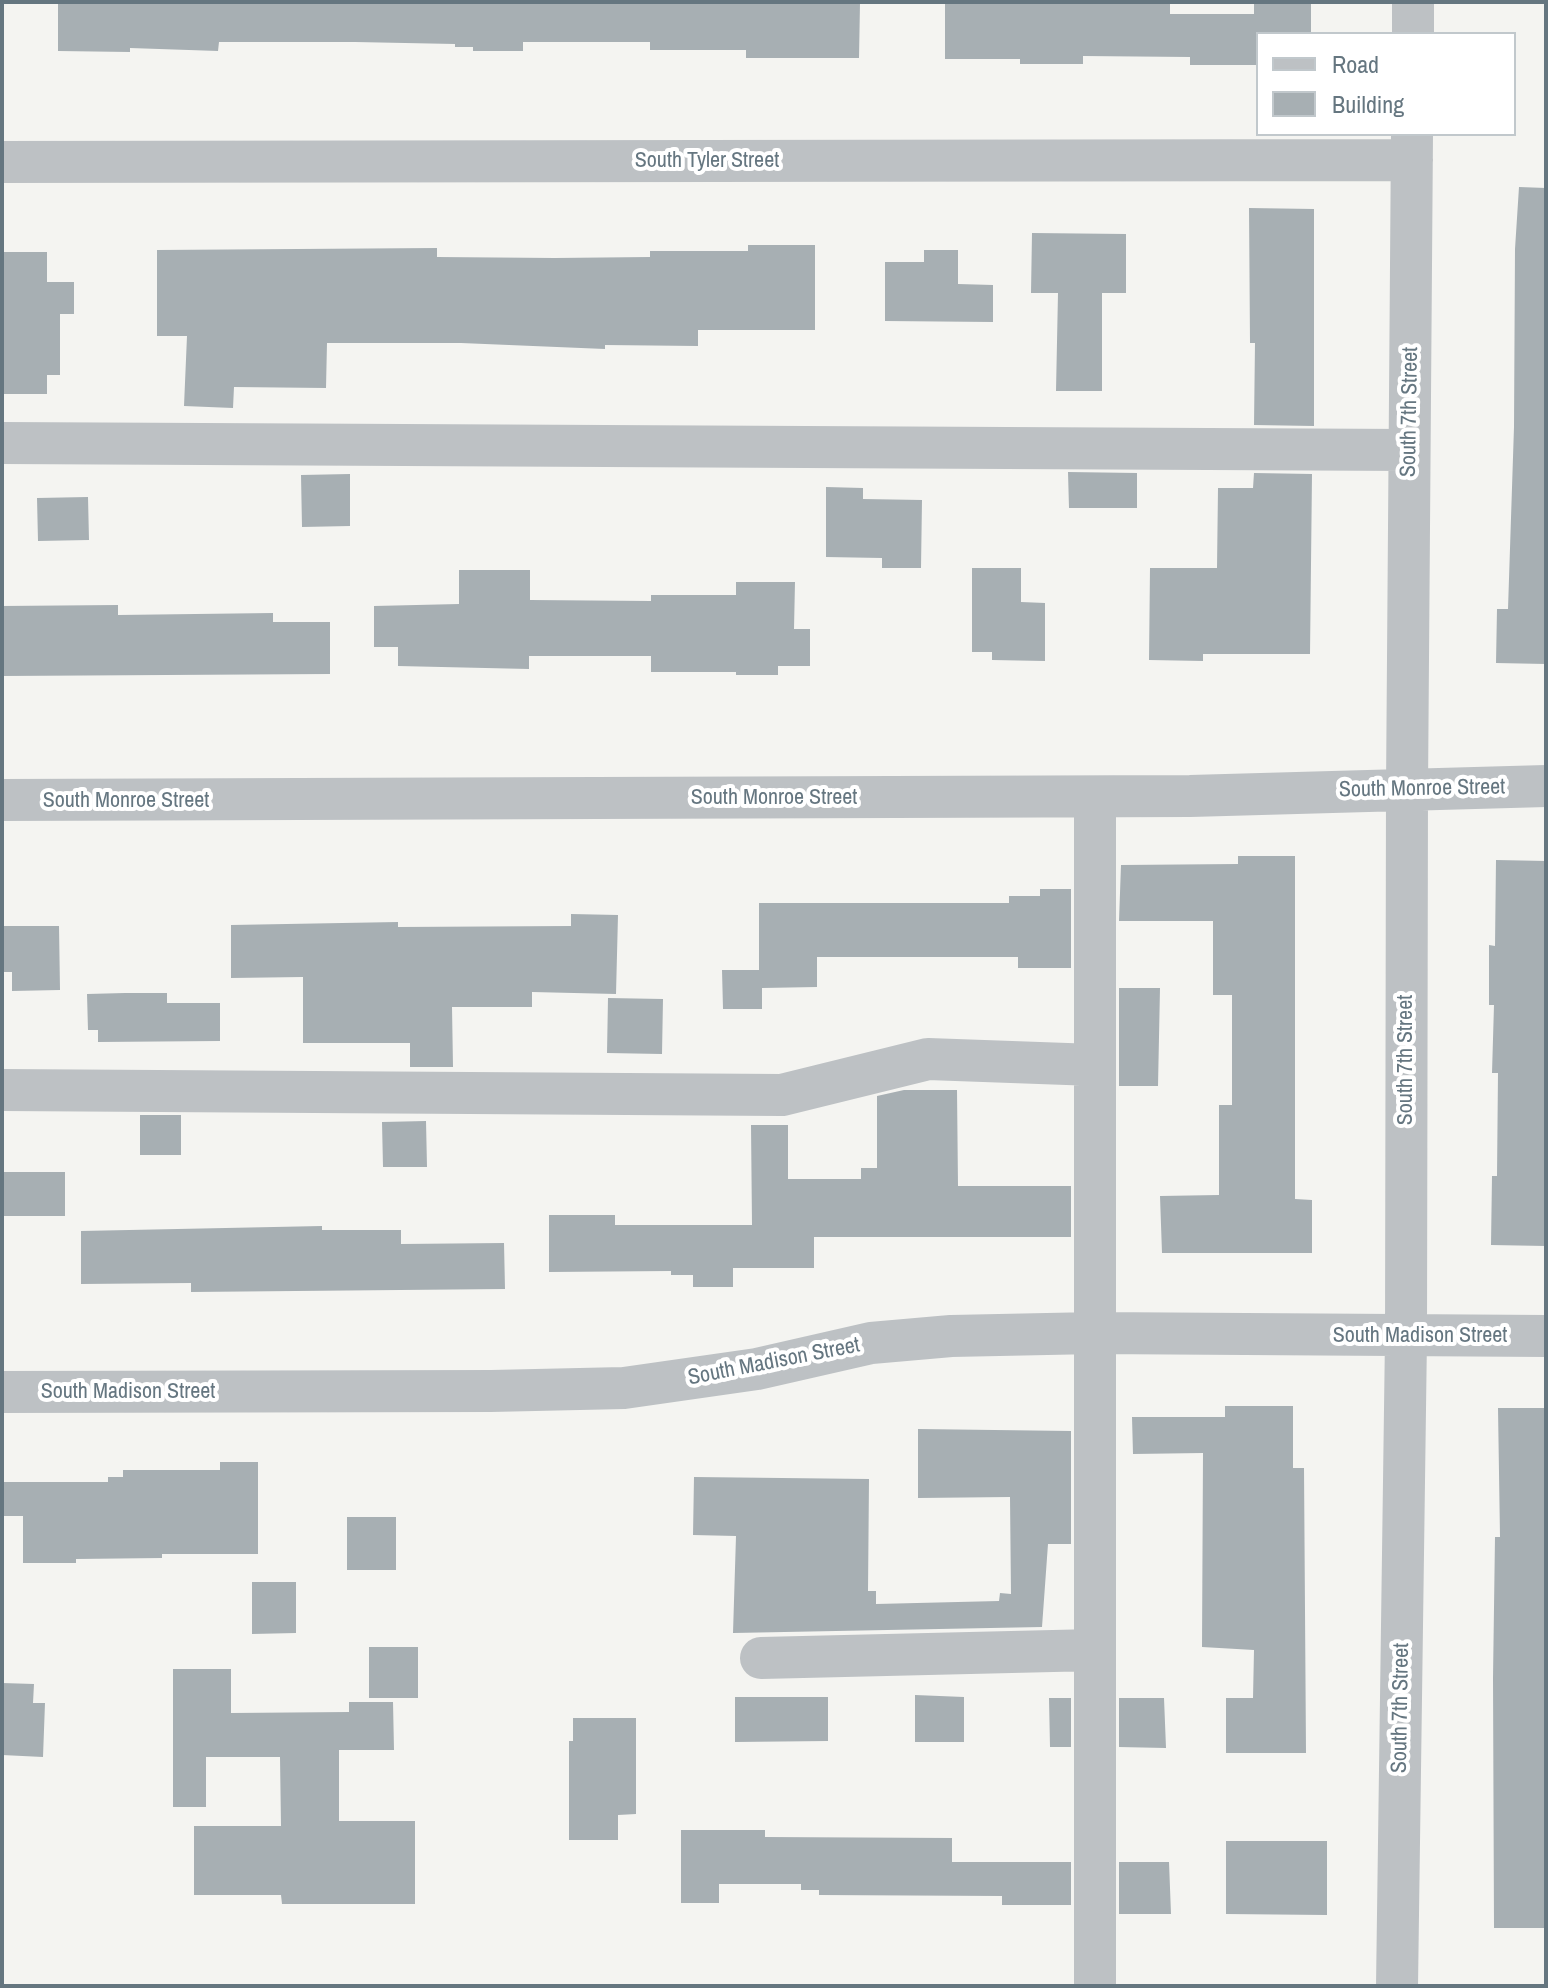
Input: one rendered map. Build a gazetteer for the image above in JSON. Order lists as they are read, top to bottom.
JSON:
{
  "streets": {
    "street": [
      "South Tyler Street",
      "South 7th Street",
      "South Monroe Street",
      "South Madison Street"
    ]
  },
  "crossings": [
    ["South Tyler Street", "South 7th Street"],
    ["South 7th Street", "South Monroe Street"],
    ["South 7th Street", "South Madison Street"]
  ],
  "legend": ["Road", "Building"]
}
